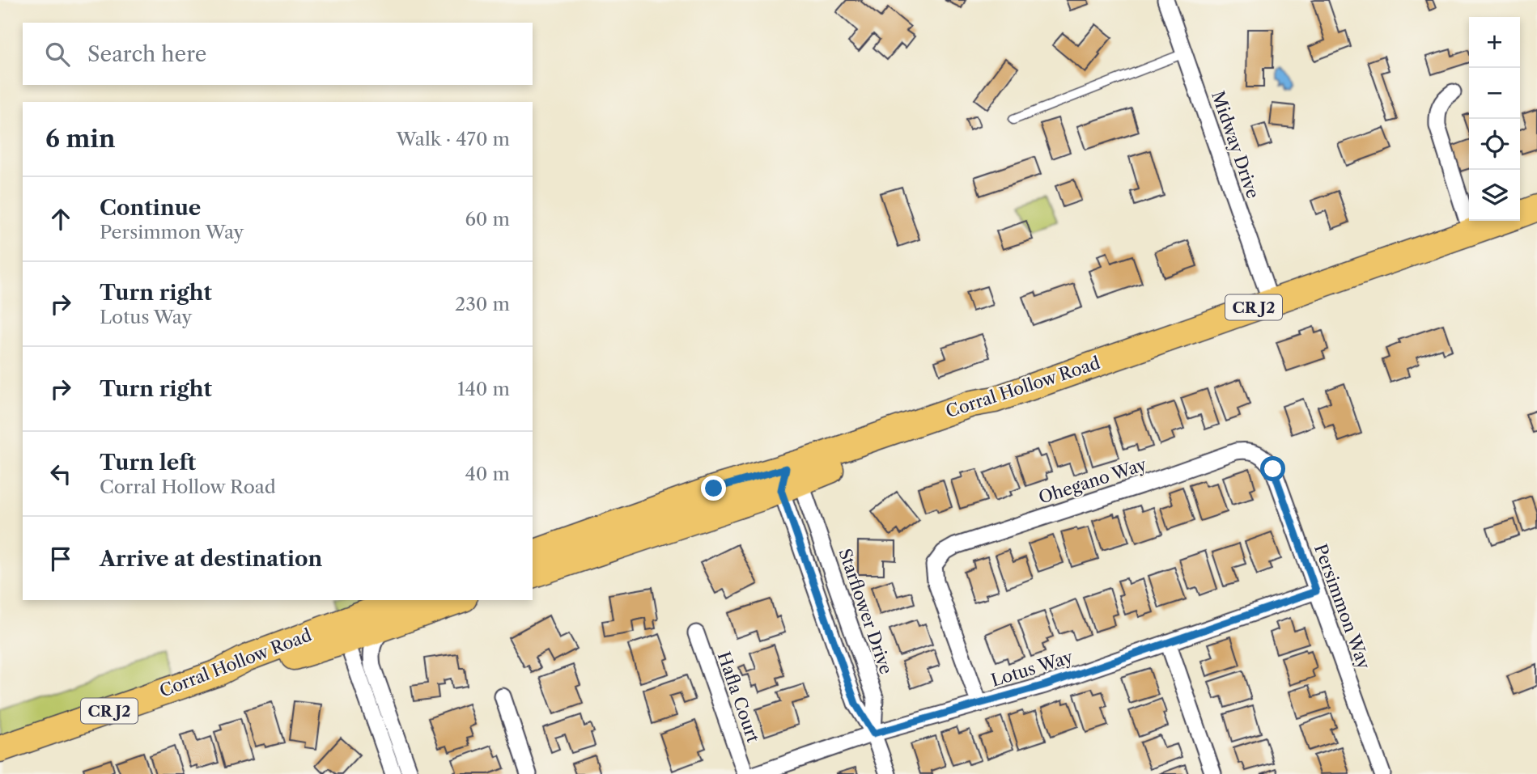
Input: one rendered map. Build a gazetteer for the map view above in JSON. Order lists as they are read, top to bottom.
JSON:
{
  "streets": {
    "main road": ["CR J2", "Corral Hollow Road"],
    "street": [
      "Midway Drive",
      "Ohegano Way",
      "Persimmon Way",
      "Lotus Way",
      "Hafla Court"
    ]
  },
  "crossings": [
    ["Midway Drive", "Corral Hollow Road"],
    ["Ohegano Way", "Persimmon Way"],
    ["Ohegano Way", "Lotus Way"],
    ["Persimmon Way", "Lotus Way"]
  ],
  "page": {
    "map_buttons": ["+", "−"],
    "search": "Search here",
    "heading": ["6 min", "Walk · 470 m"],
    "list": [
      ["Continue", "Persimmon Way", "60 m"],
      ["Turn right", "Lotus Way", "230 m"],
      ["Turn right", "140 m"],
      ["Turn left", "Corral Hollow Road", "40 m"],
      "Arrive at destination"
    ]
  }
}
